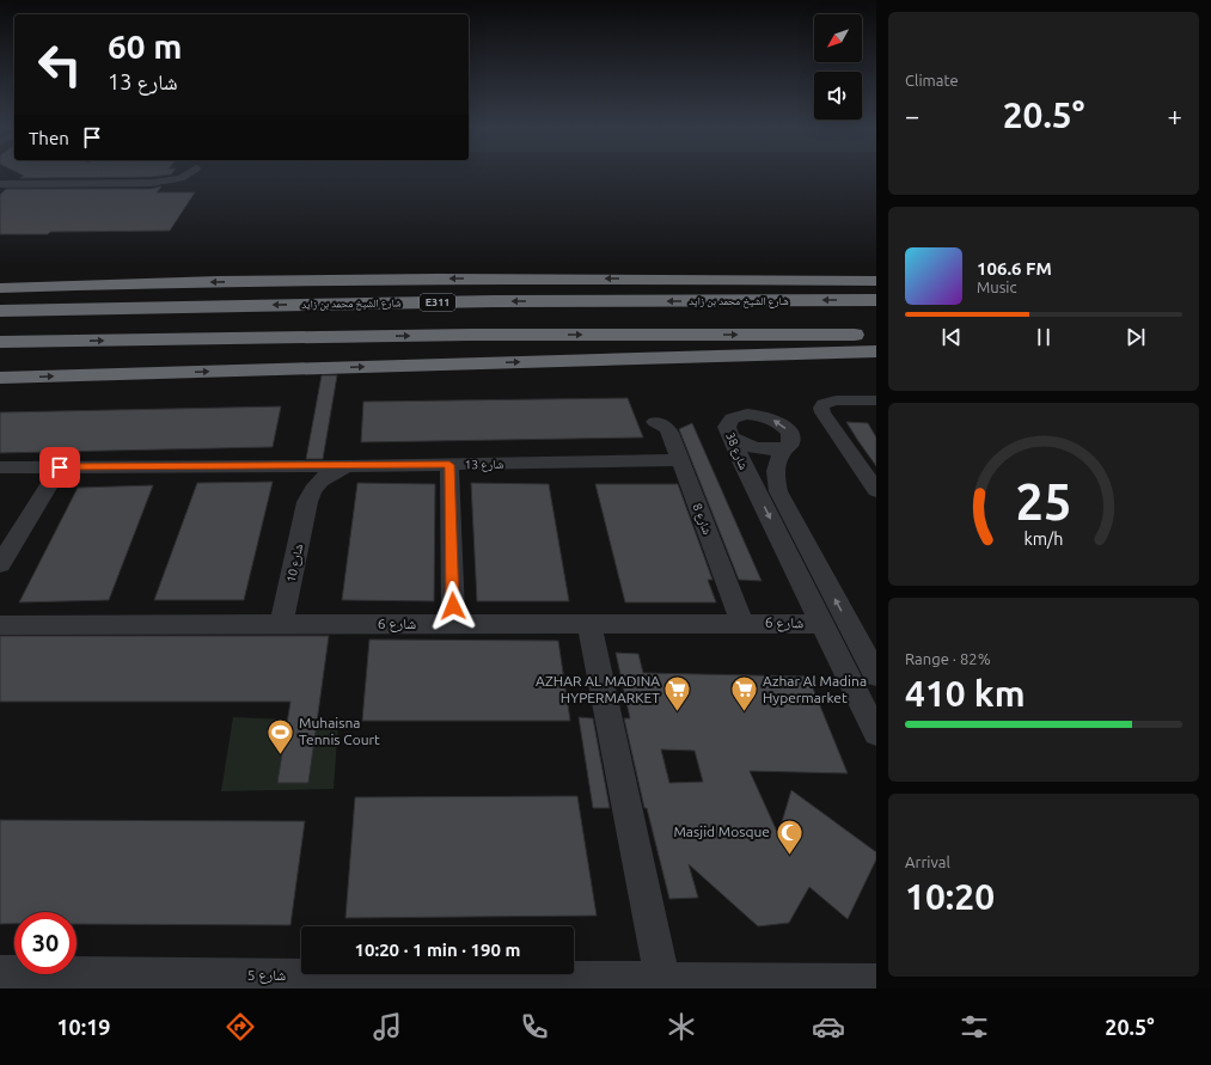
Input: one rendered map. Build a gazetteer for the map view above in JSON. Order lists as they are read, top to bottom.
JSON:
{
  "streets": {
    "highway": ["شارع الشيخ محمد بن زايد", "E311"],
    "street": [
      "شارع 38",
      "شارع 13",
      "شارع 8",
      "شارع 10",
      "شارع 6",
      "شارع 5"
    ]
  },
  "crossings": [
    ["شارع 38", "شارع 6"],
    ["شارع 13", "شارع 8"],
    ["شارع 13", "شارع 10"],
    ["شارع 8", "شارع 6"],
    ["شارع 10", "شارع 6"]
  ],
  "places": {
    "supermarket": ["AZHAR AL MADINA HYPERMARKET", "Azhar Al Madina Hypermarket"],
    "sports": ["Muhaisna Tennis Court"],
    "mosque": ["Masjid Mosque"]
  },
  "north": "bottom left",
  "page": {
    "tile": [
      "Climate",
      ["Range · 82%", "410 km"],
      ["Arrival", "10:20"]
    ],
    "turn": ["60 m", "شارع 13"],
    "heat": ["−", "20.5°", "+"],
    "then": "Then",
    "song": ["106.6 FM", "Music"],
    "limit": "30",
    "trip": "10:20 · 1 min · 190 m",
    "tabs": ["10:19", "20.5°"],
    "gauge": ["25", "km/h"]
  }
}
